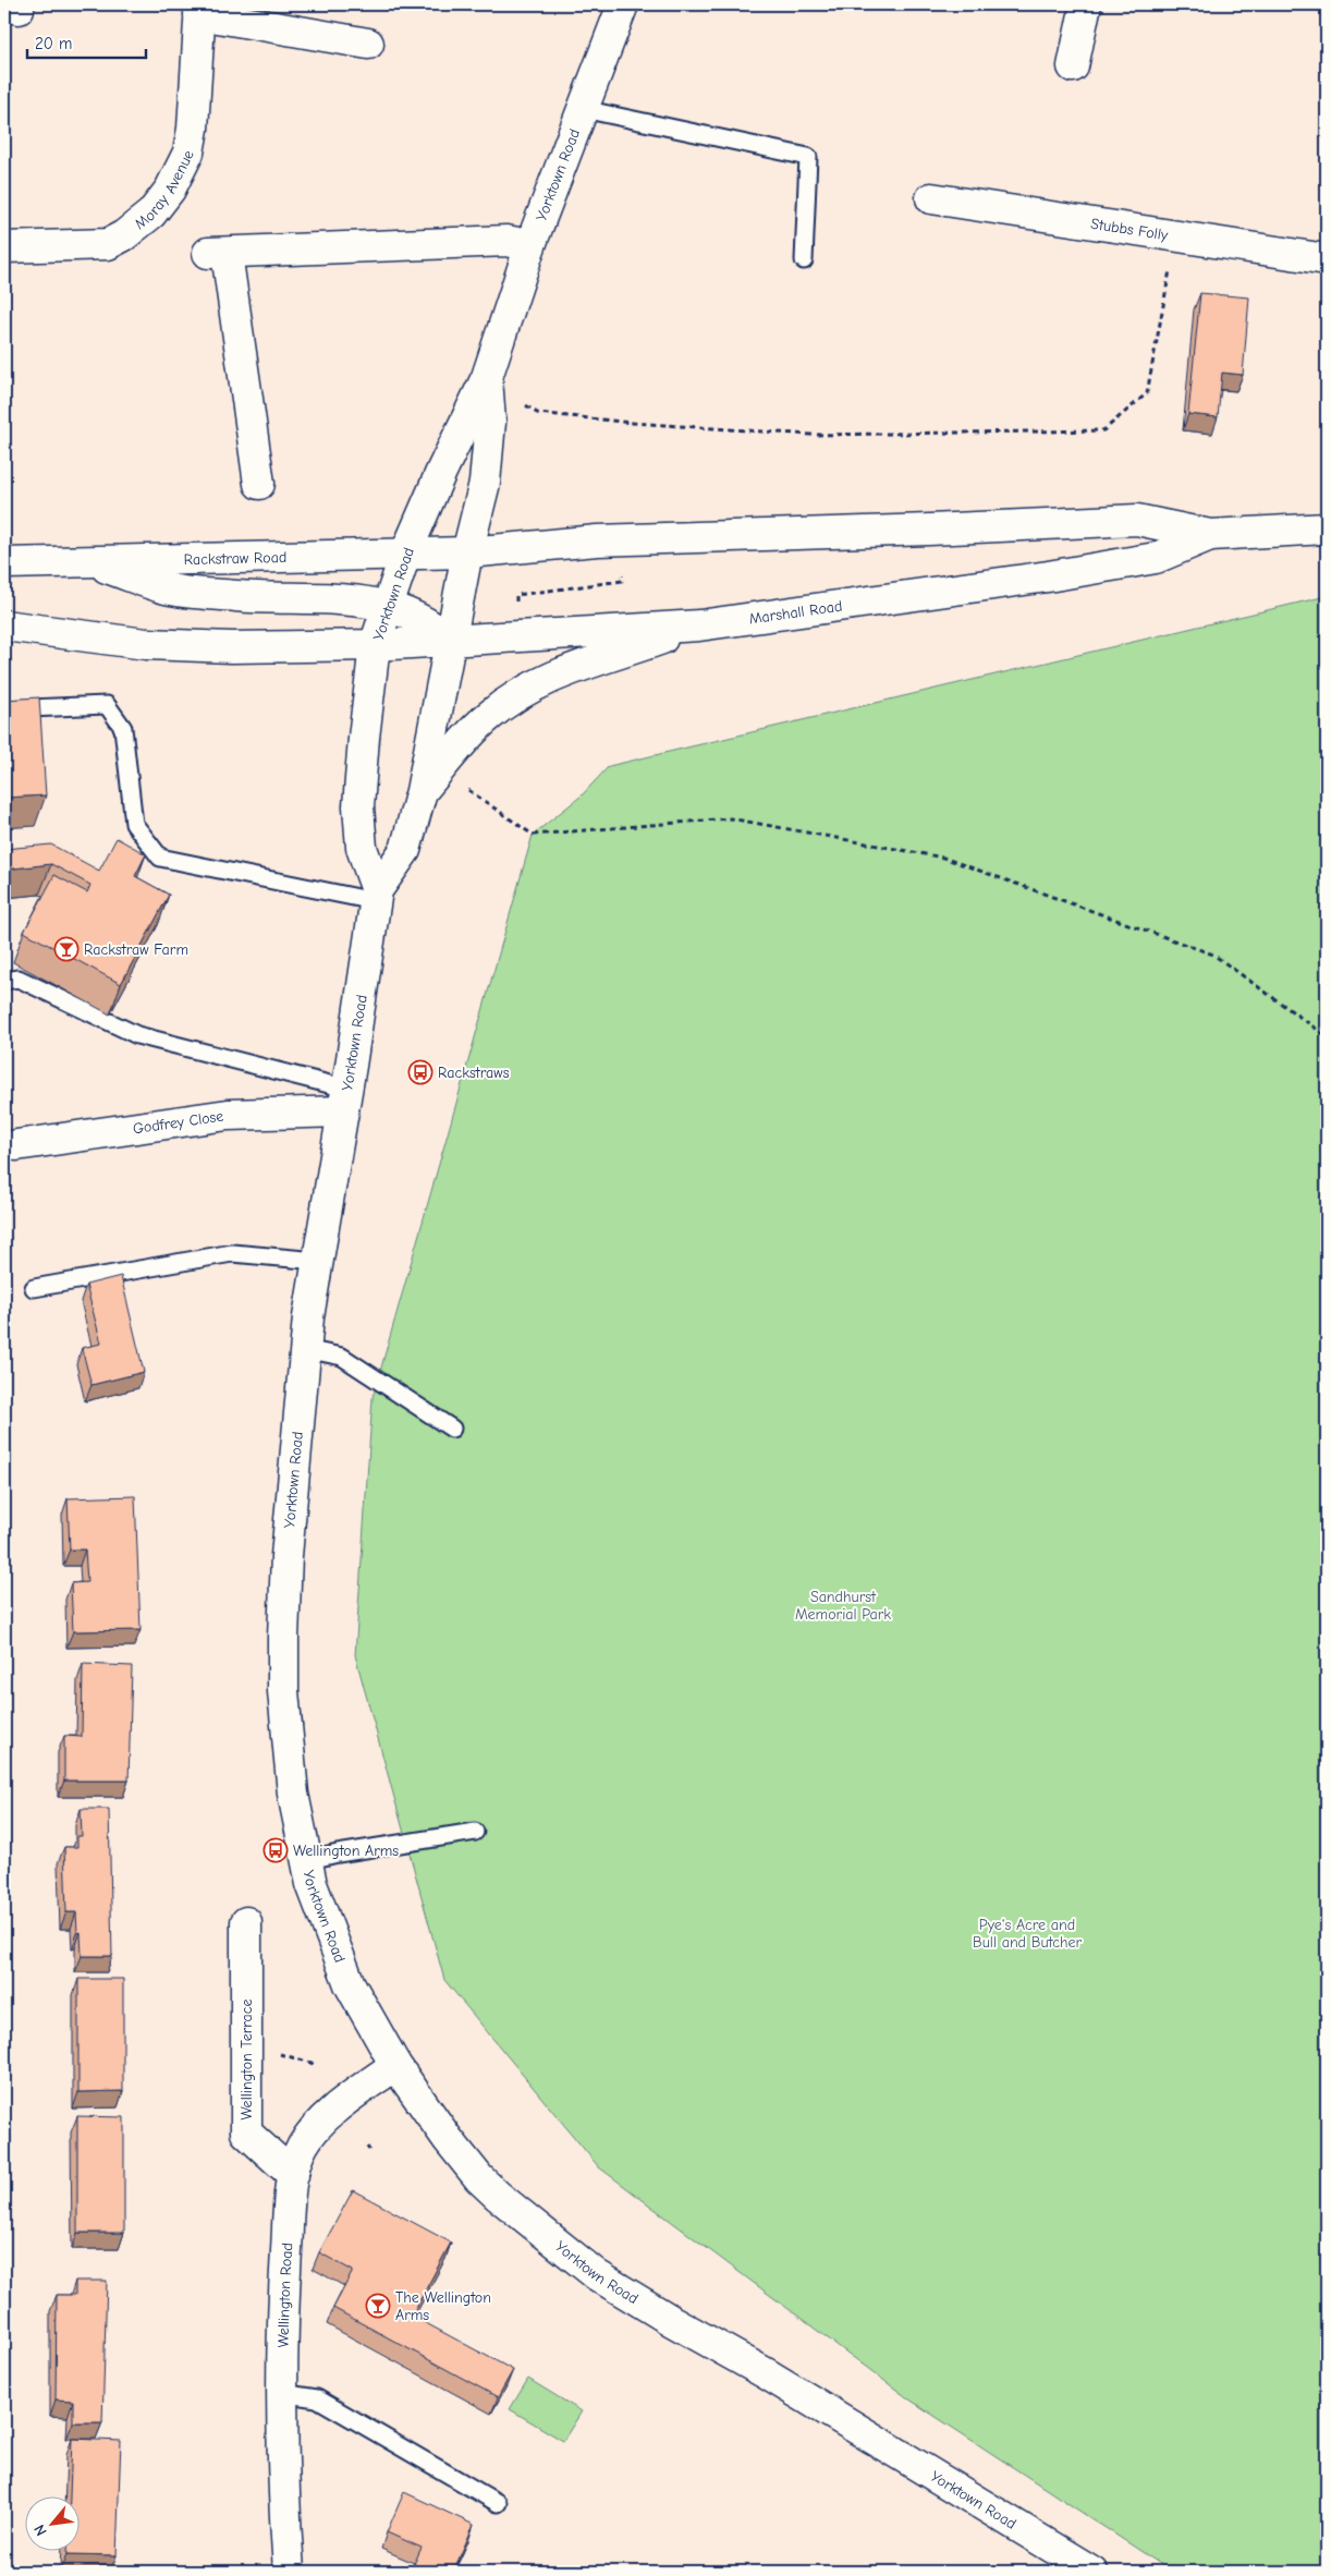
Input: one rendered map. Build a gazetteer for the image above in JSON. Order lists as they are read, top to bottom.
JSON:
{
  "streets": {
    "main road": [
      "Yorktown Road",
      "Moray Avenue",
      "Stubbs Folly",
      "Rackstraw Road",
      "Marshall Road",
      "Godfrey Close",
      "Wellington Terrace",
      "Wellington Road"
    ]
  },
  "crossings": [
    ["Yorktown Road", "Rackstraw Road"],
    ["Yorktown Road", "Marshall Road"],
    ["Yorktown Road", "Godfrey Close"],
    ["Yorktown Road", "Wellington Road"],
    ["Rackstraw Road", "Marshall Road"],
    ["Wellington Terrace", "Wellington Road"]
  ],
  "parks": ["Sandhurst Memorial Park", "Pye's Acre and Bull and Butcher"],
  "places": {
    "bar": ["Rackstraw Farm", "The Wellington Arms"],
    "bus stop": ["Rackstraws", "Wellington Arms"]
  },
  "scale_bar": "20 m",
  "north": "bottom left"
}
